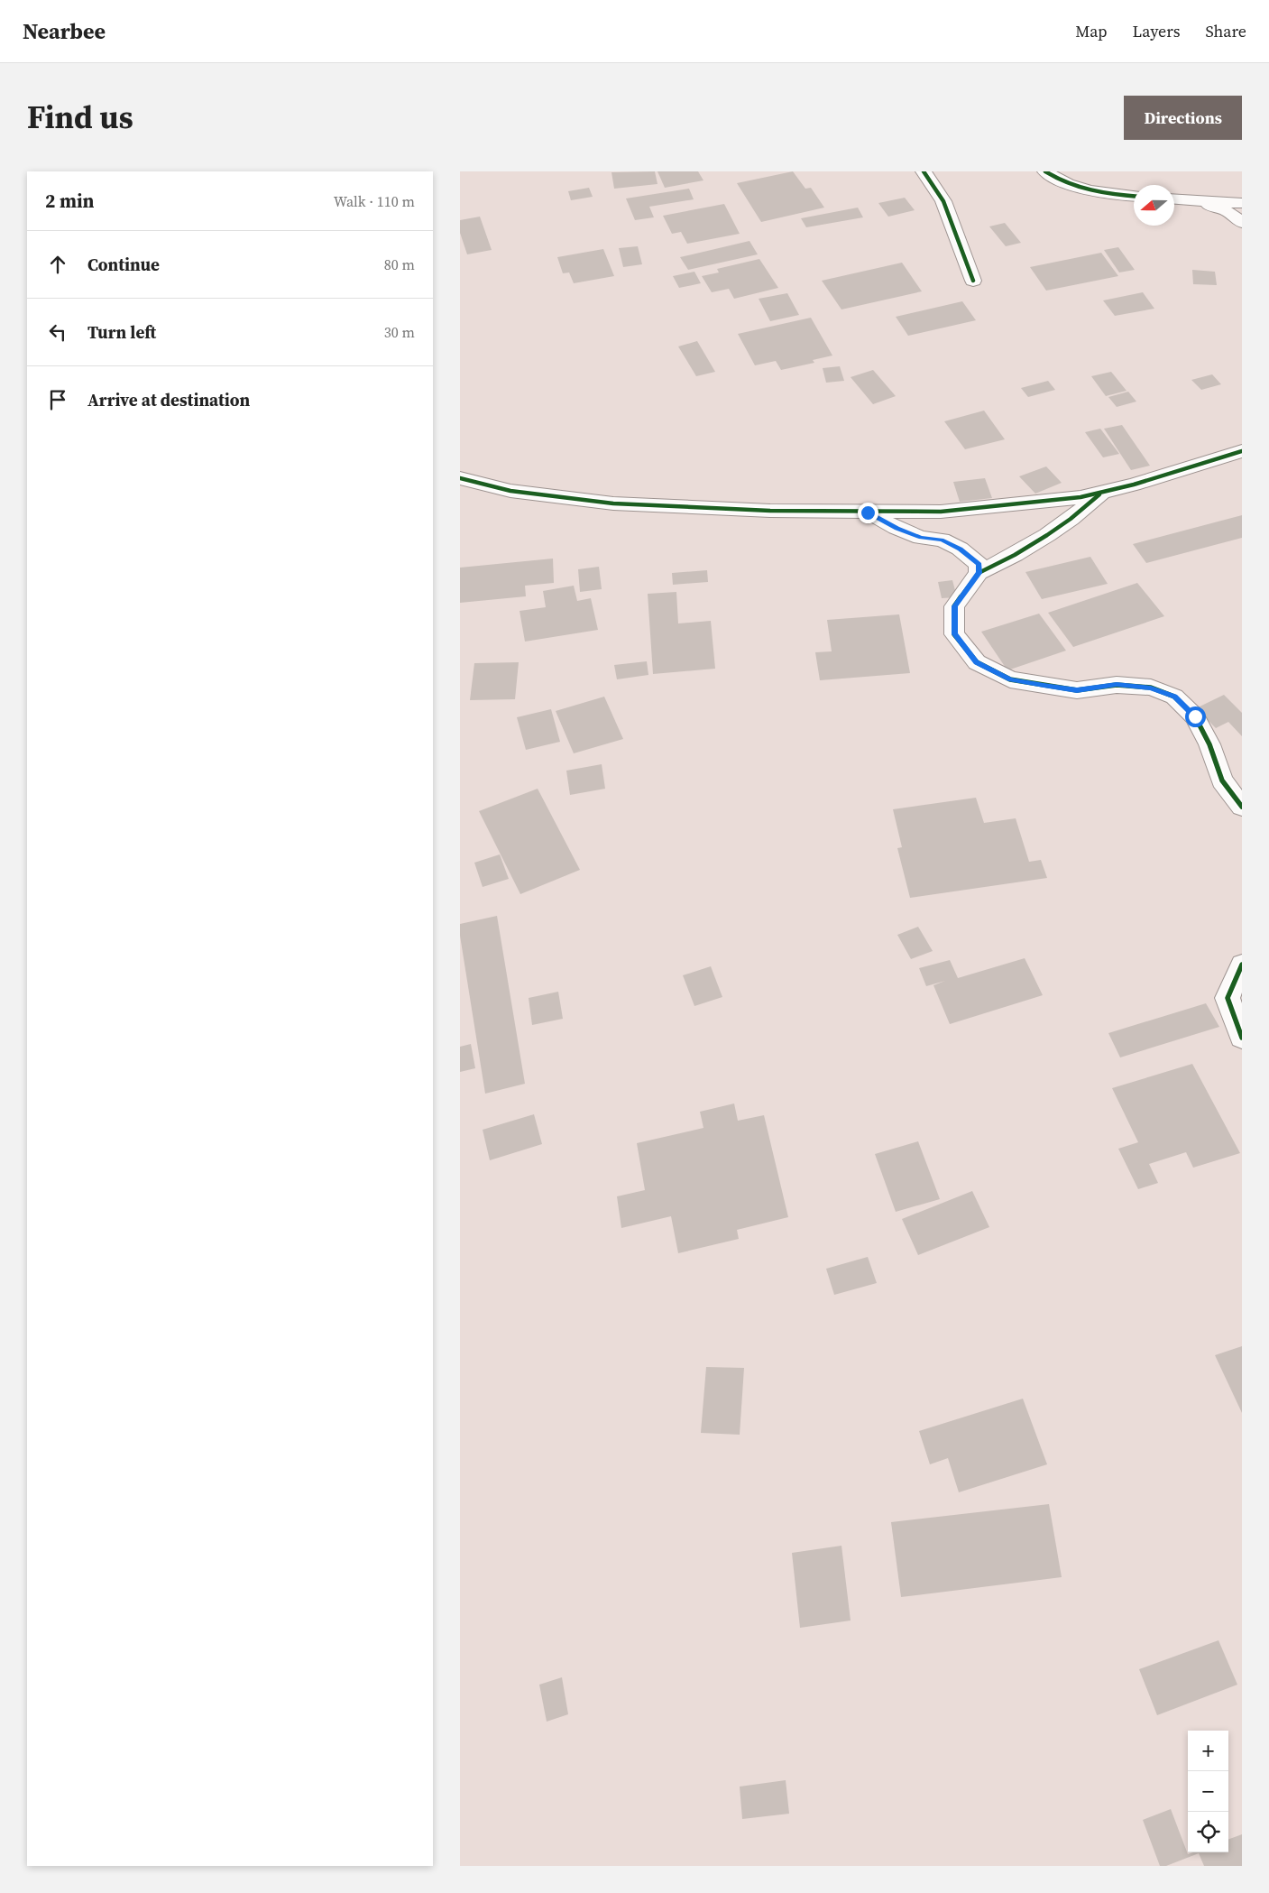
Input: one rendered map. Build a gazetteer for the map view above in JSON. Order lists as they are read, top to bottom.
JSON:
{
  "north": "left",
  "page": {
    "header": "Nearbee",
    "nav": ["Map", "Layers", "Share"],
    "title": "Find us",
    "buttons": "Directions",
    "heading": ["2 min", "Walk · 110 m"],
    "list": [
      ["Continue", "80 m"],
      ["Turn left", "30 m"],
      "Arrive at destination"
    ],
    "map_buttons": ["+", "−"]
  }
}
